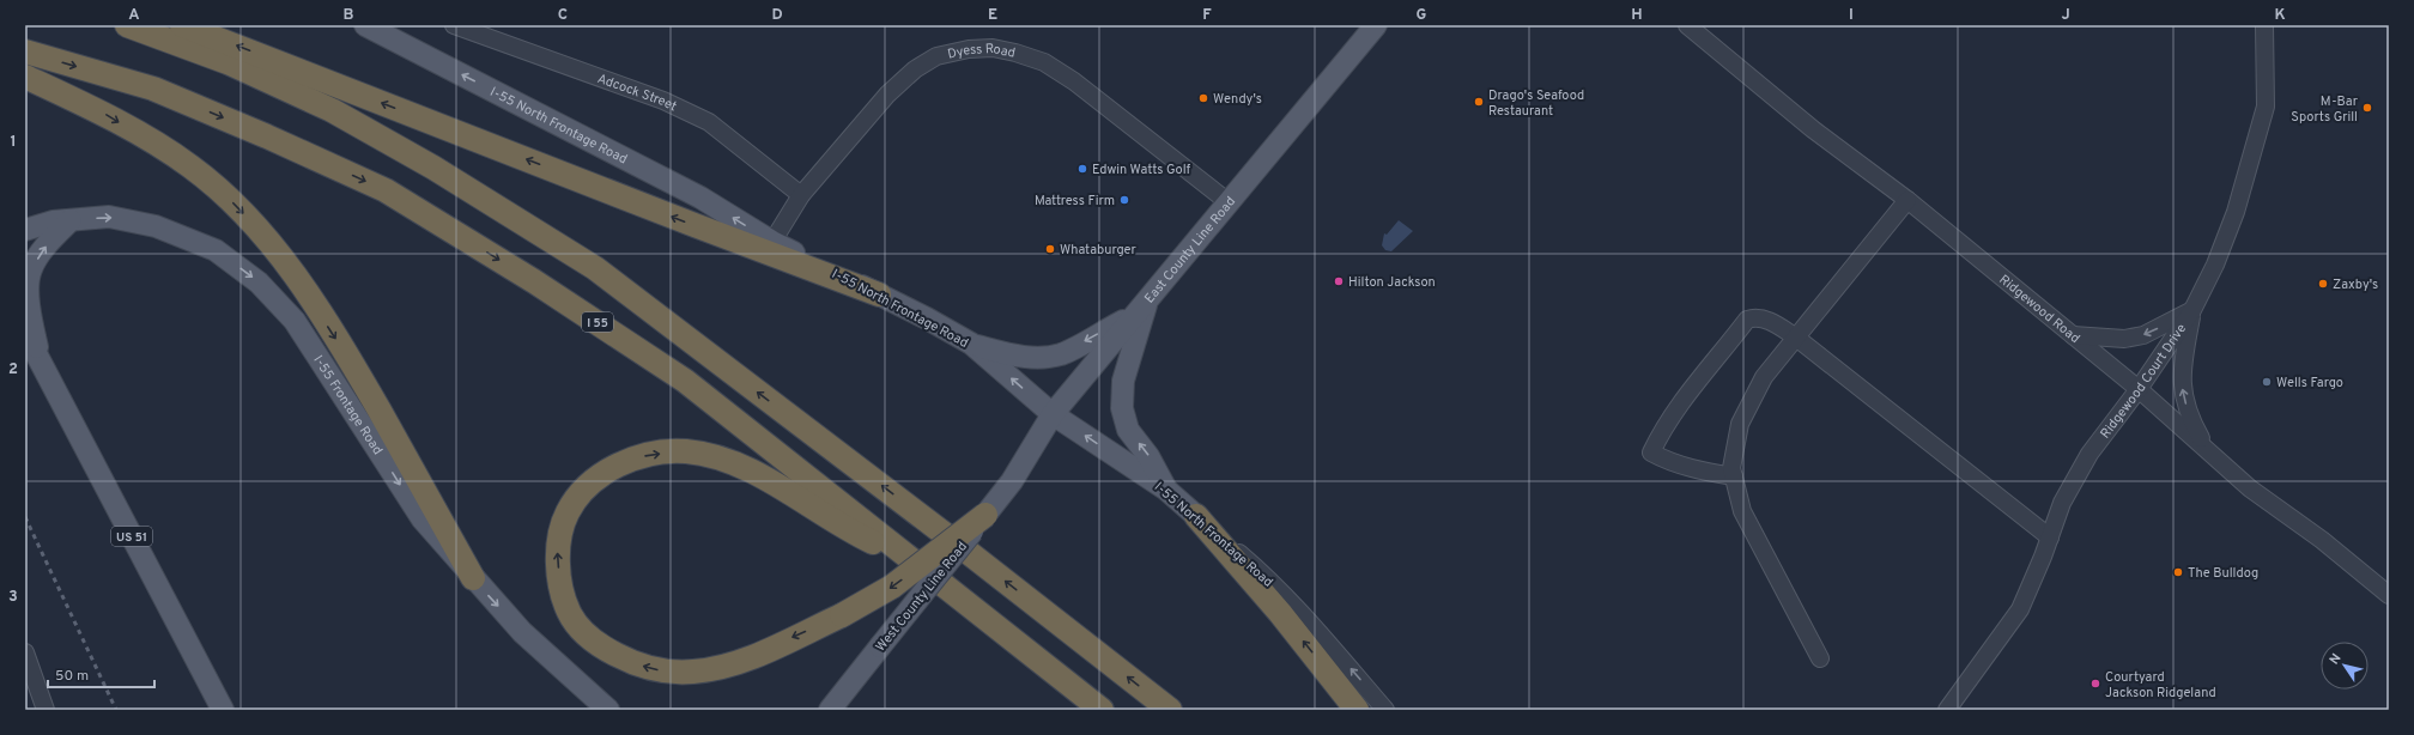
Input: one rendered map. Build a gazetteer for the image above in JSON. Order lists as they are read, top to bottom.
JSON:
{
  "streets": {
    "highway": ["I 55"],
    "main road": [
      "I-55 North Frontage Road",
      "East County Line Road",
      "I-55 Frontage Road",
      "US 51",
      "West County Line Road"
    ],
    "street": [
      "Dyess Road",
      "Adcock Street",
      "Ridgewood Road",
      "Ridgewood Court Drive"
    ]
  },
  "crossings": [
    ["Dyess Road", "Adcock Street"],
    ["Dyess Road", "I-55 North Frontage Road"],
    ["Dyess Road", "East County Line Road"],
    ["I-55 North Frontage Road", "East County Line Road"],
    ["East County Line Road", "West County Line Road"],
    ["Ridgewood Road", "Ridgewood Court Drive"]
  ],
  "one_way": ["I-55 North Frontage Road", "I-55 Frontage Road"],
  "places": [
    "Wendy's",
    "Drago's Seafood Restaurant",
    "M-Bar Sports Grill",
    "Edwin Watts Golf",
    "Mattress Firm",
    "Whataburger",
    "Hilton Jackson",
    "Zaxby's",
    "Wells Fargo",
    "The Bulldog",
    "Courtyard Jackson Ridgeland"
  ],
  "scale_bar": "50 m",
  "north": "top left",
  "grid": {
    "columns": [
      "A",
      "B",
      "C",
      "D",
      "E",
      "F",
      "G",
      "H",
      "I",
      "J",
      "K"
    ],
    "rows": ["1", "2", "3"]
  }
}
